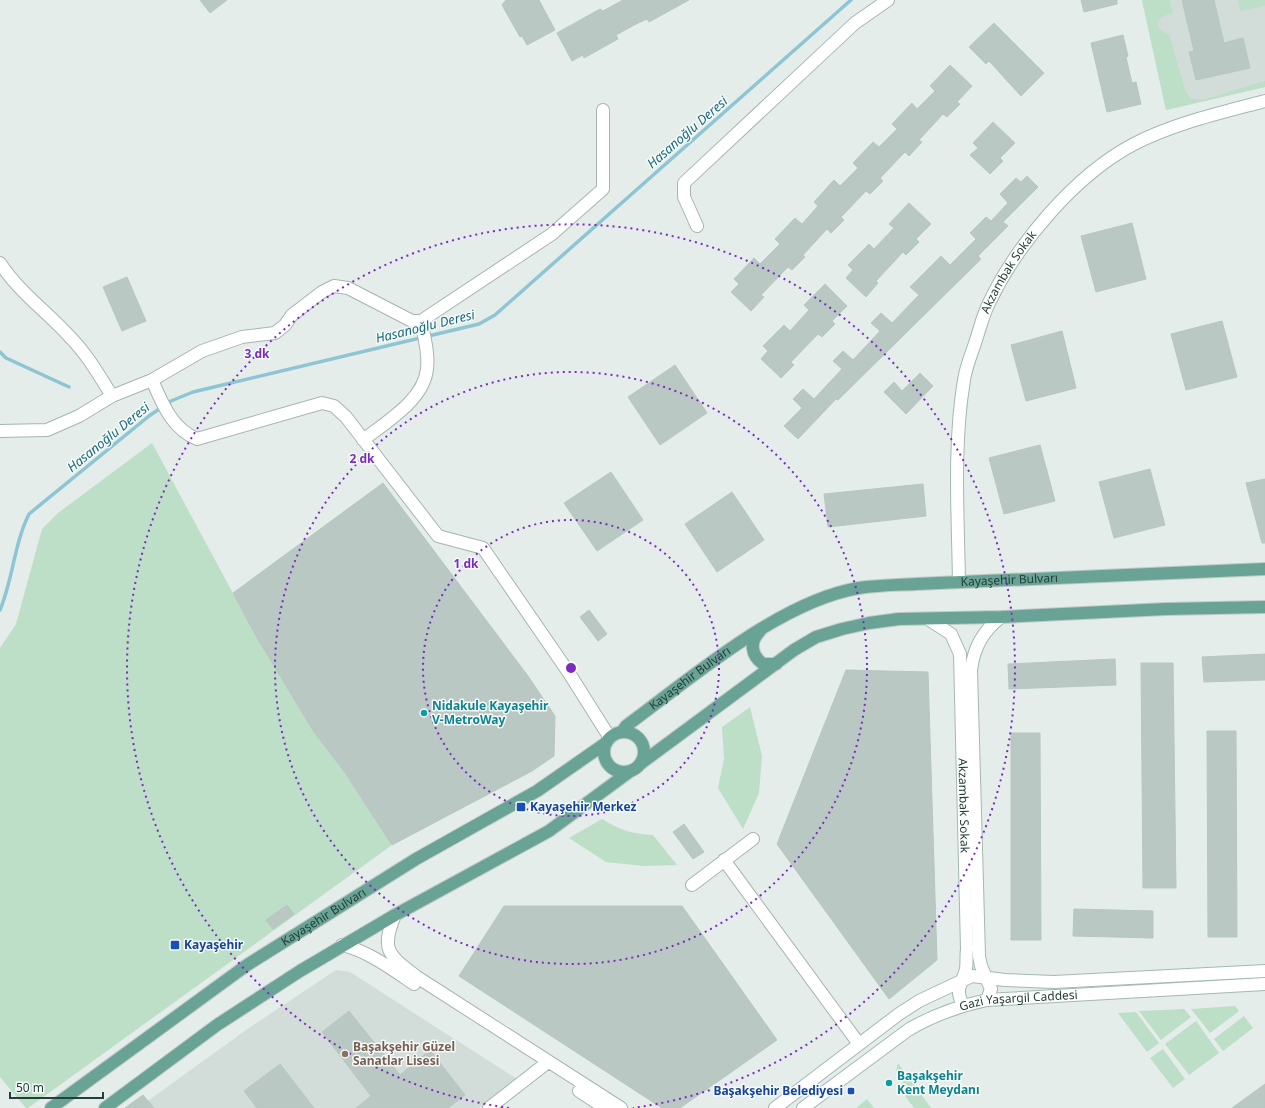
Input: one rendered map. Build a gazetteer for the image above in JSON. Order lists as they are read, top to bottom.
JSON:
{
  "streets": {
    "main road": ["Kayaşehir Bulvarı"],
    "street": ["Akzambak Sokak", "Gazi Yaşargil Caddesi"]
  },
  "crossings": [
    ["Akzambak Sokak", "Kayaşehir Bulvarı"],
    ["Akzambak Sokak", "Gazi Yaşargil Caddesi"]
  ],
  "water": ["Hasanoğlu Deresi"],
  "places": {
    "other": ["Nidakule Kayaşehir V-MetroWay", "Başakşehir Güzel Sanatlar Lisesi", "Başakşehir Kent Meydanı"],
    "transit": ["Kayaşehir Merkez", "Kayaşehir", "Başakşehir Belediyesi"]
  },
  "scale_bar": "50 m",
  "rings": ["3 dk", "2 dk", "1 dk"]
}
